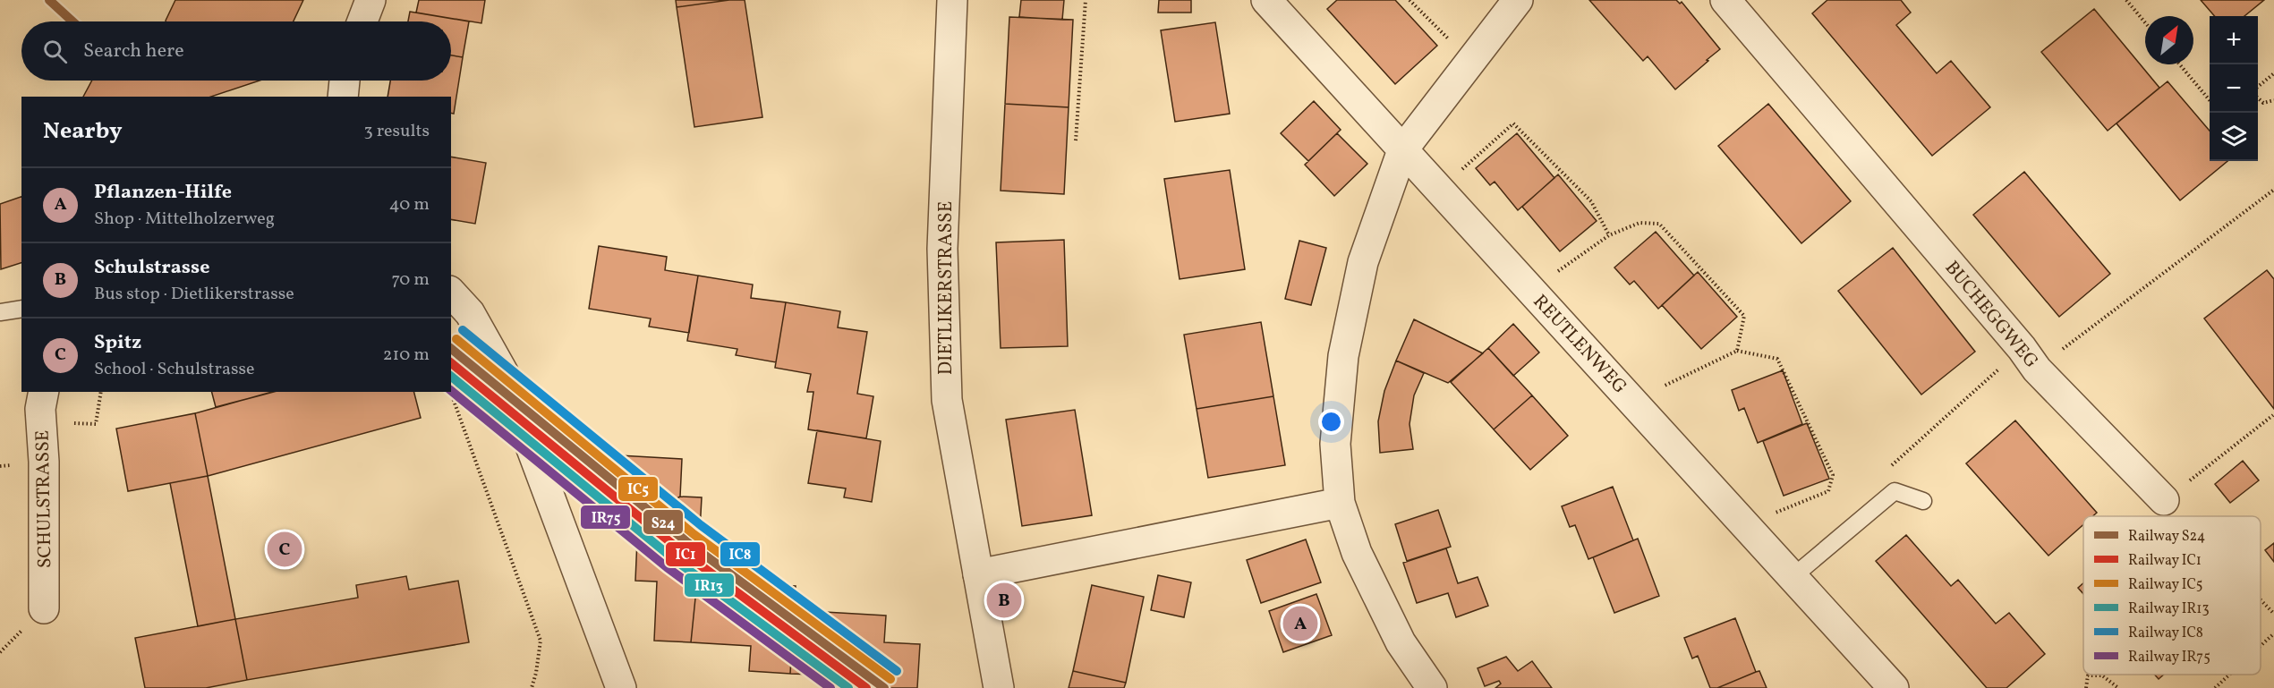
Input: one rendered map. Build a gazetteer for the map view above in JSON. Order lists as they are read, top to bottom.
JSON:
{
  "streets": {
    "street": [
      "DIETLIKERSTRASSE",
      "BUCHEGGWEG",
      "REUTLENWEG",
      "SCHULSTRASSE"
    ]
  },
  "lines": [
    "rail line S24",
    "rail line IC8",
    "rail line IC5",
    "rail line IC1",
    "rail line IR13",
    "rail line IR75"
  ],
  "legend": [
    "Railway S24",
    "Railway IC1",
    "Railway IC5",
    "Railway IR13",
    "Railway IC8",
    "Railway IR75"
  ],
  "north": "top right",
  "page": {
    "map_buttons": ["+", "−"],
    "search": "Search here",
    "heading": ["Nearby", "3 results"],
    "list": [
      {
        "mark": "A",
        "name": "Pflanzen-Hilfe",
        "note": "Shop · Mittelholzerweg",
        "value": "40 m"
      },
      {
        "mark": "B",
        "name": "Schulstrasse",
        "note": "Bus stop · Dietlikerstrasse",
        "value": "70 m"
      },
      {
        "mark": "C",
        "name": "Spitz",
        "note": "School · Schulstrasse",
        "value": "210 m"
      }
    ],
    "pins": ["C", "B", "A"]
  }
}
